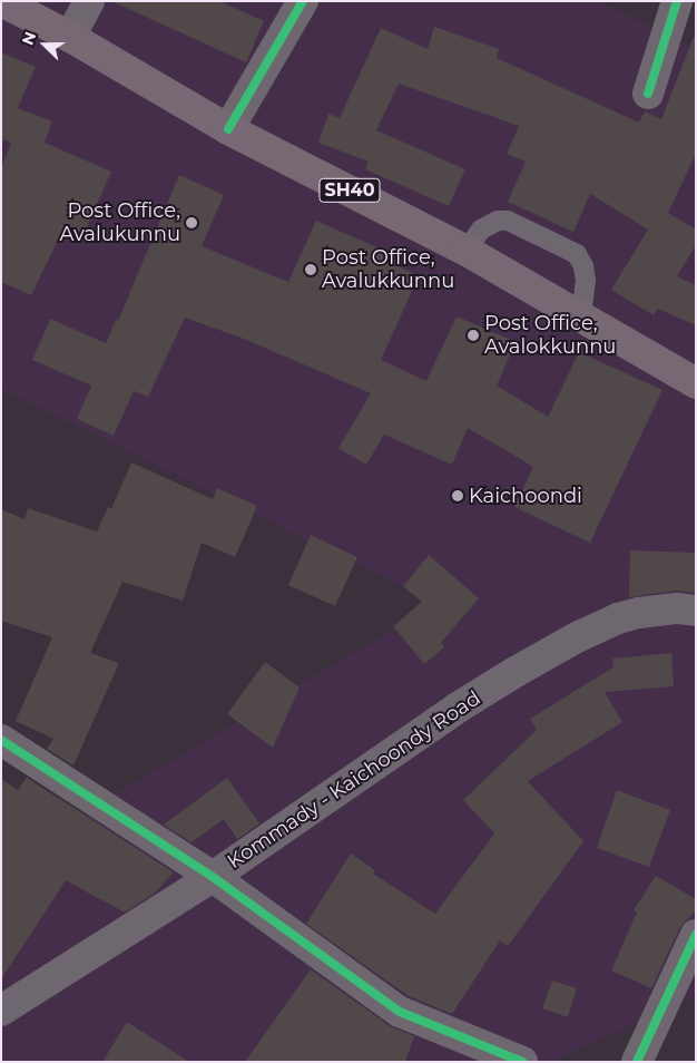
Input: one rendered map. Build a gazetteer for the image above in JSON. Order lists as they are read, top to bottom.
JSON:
{
  "streets": {
    "main road": ["SH40"],
    "street": ["Kommady - Kaichoondy Road"]
  },
  "places": [
    "Post Office, Avalukunnu",
    "Post Office, Avalukkunnu",
    "Post Office, Avalokkunnu",
    "Kaichoondi"
  ],
  "north": "left"
}
